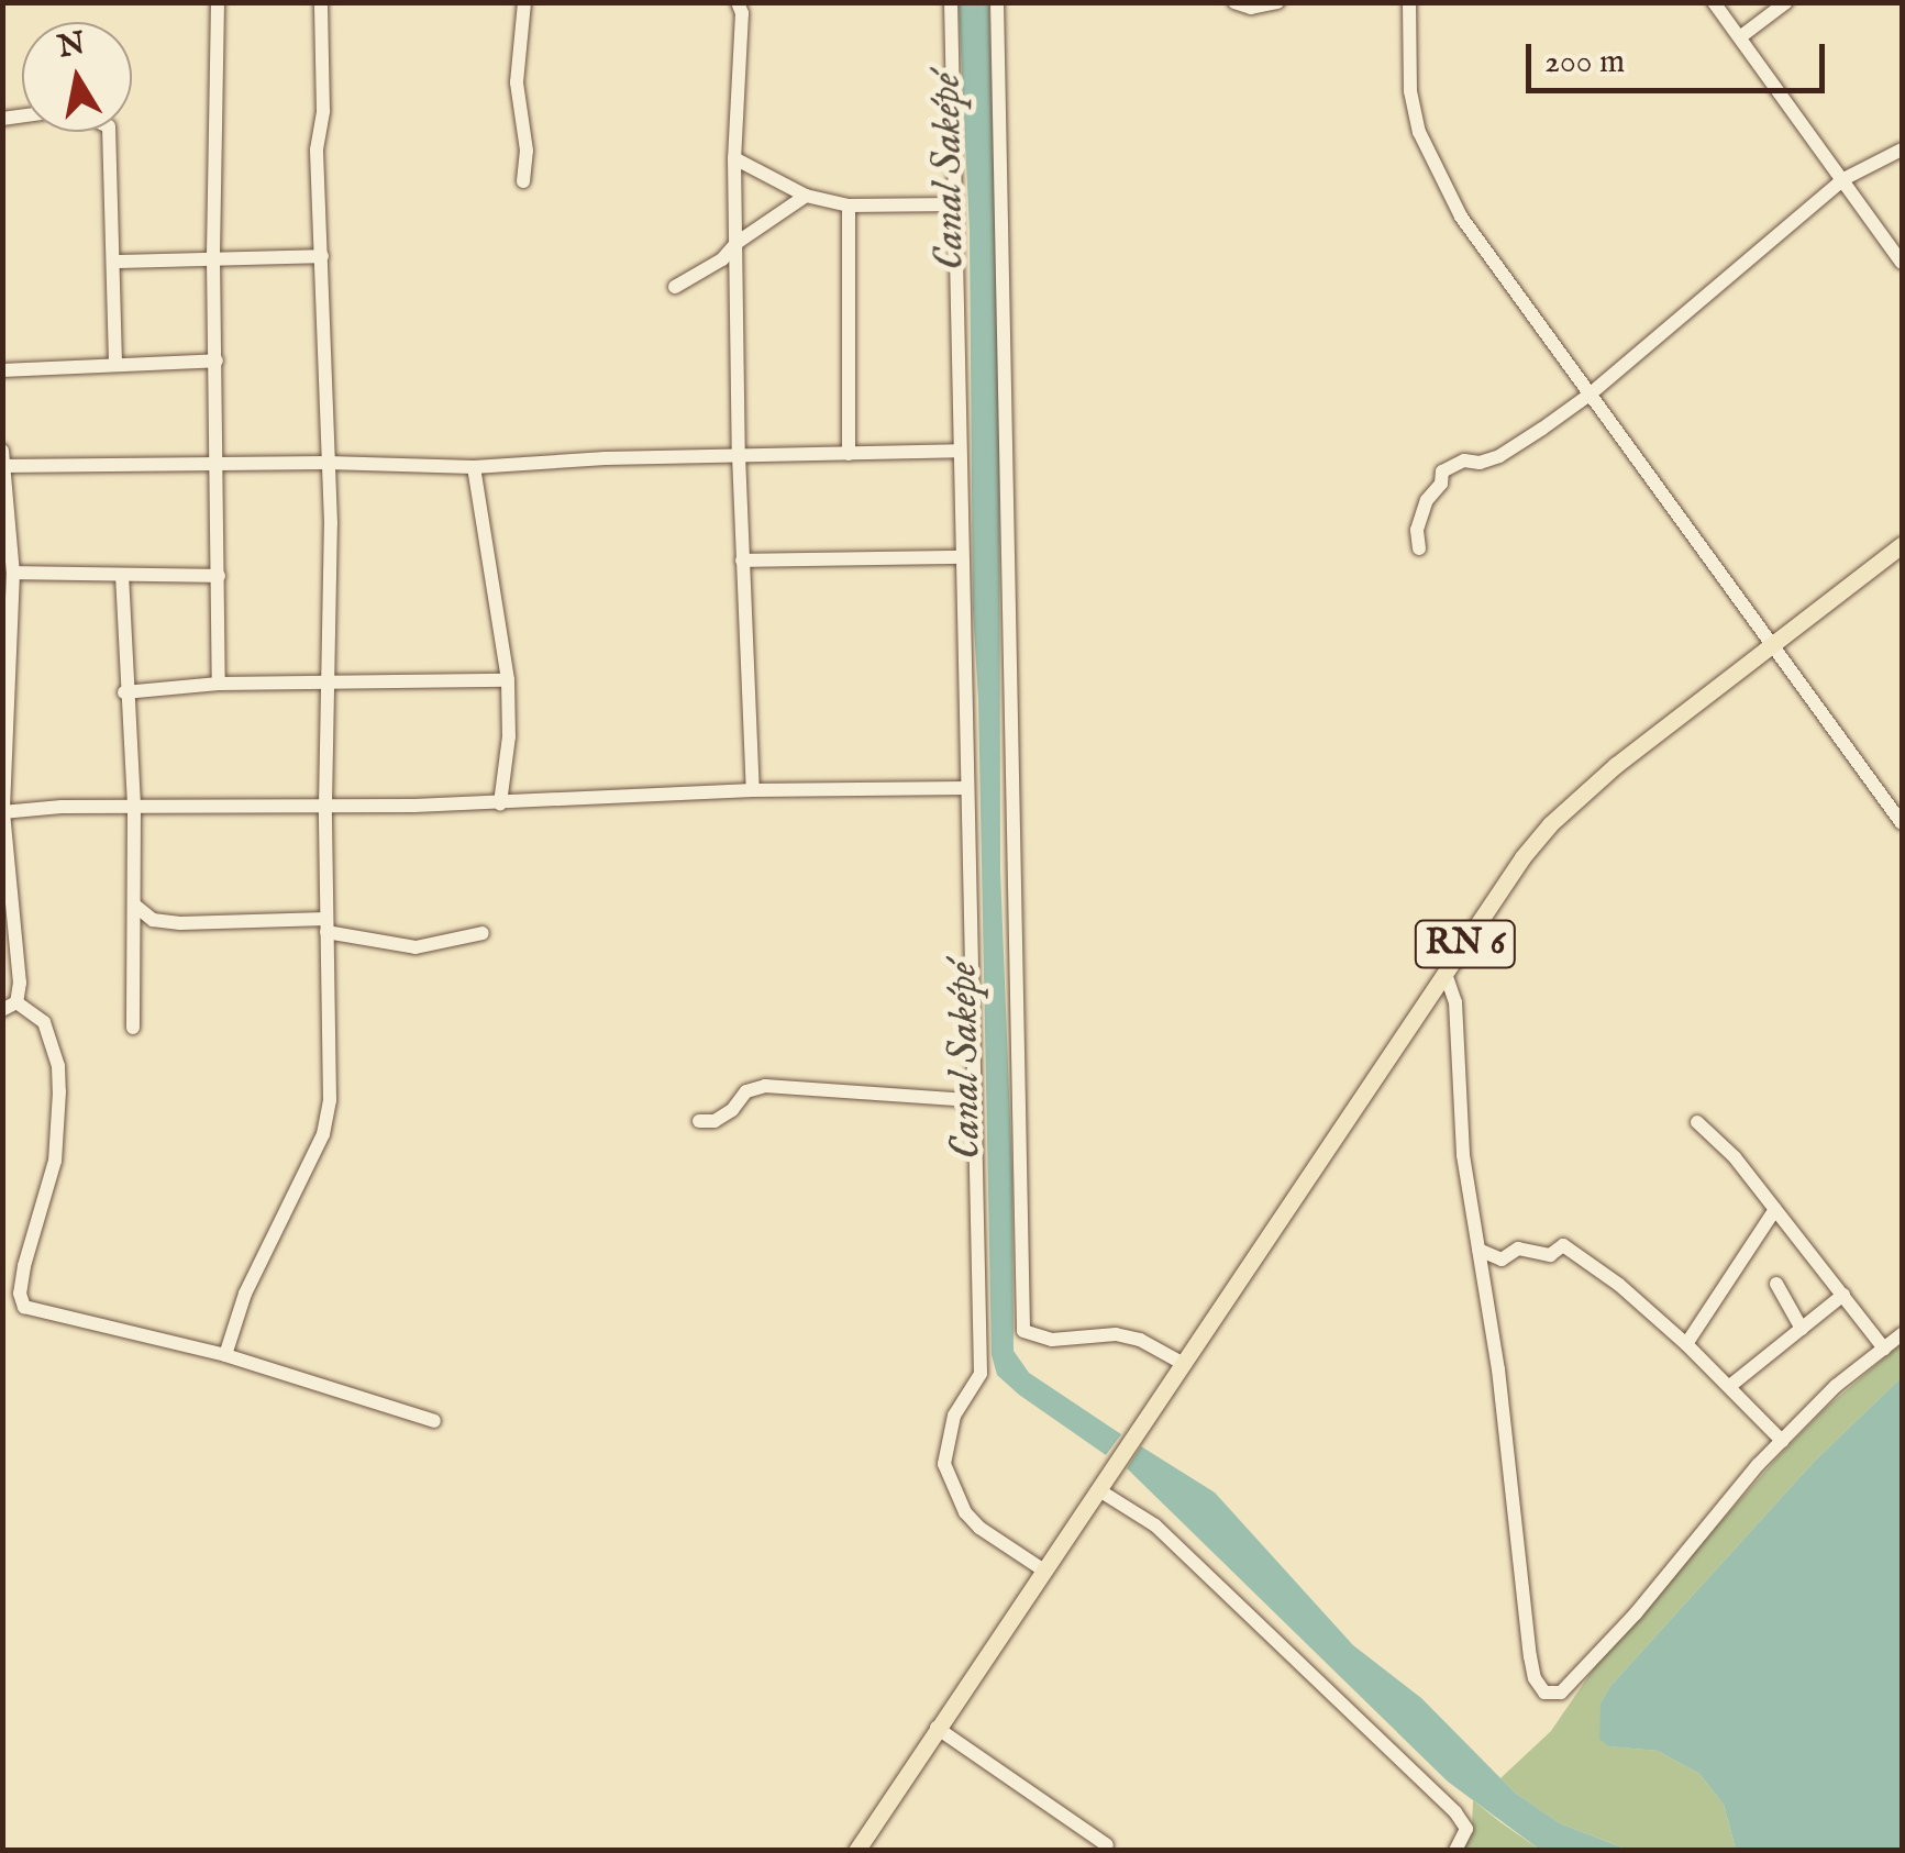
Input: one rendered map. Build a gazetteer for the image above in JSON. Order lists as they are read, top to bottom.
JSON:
{
  "streets": {
    "main road": ["RN 6"]
  },
  "water": ["Canal Saképé"],
  "scale_bar": "200 m",
  "north": "top"
}
